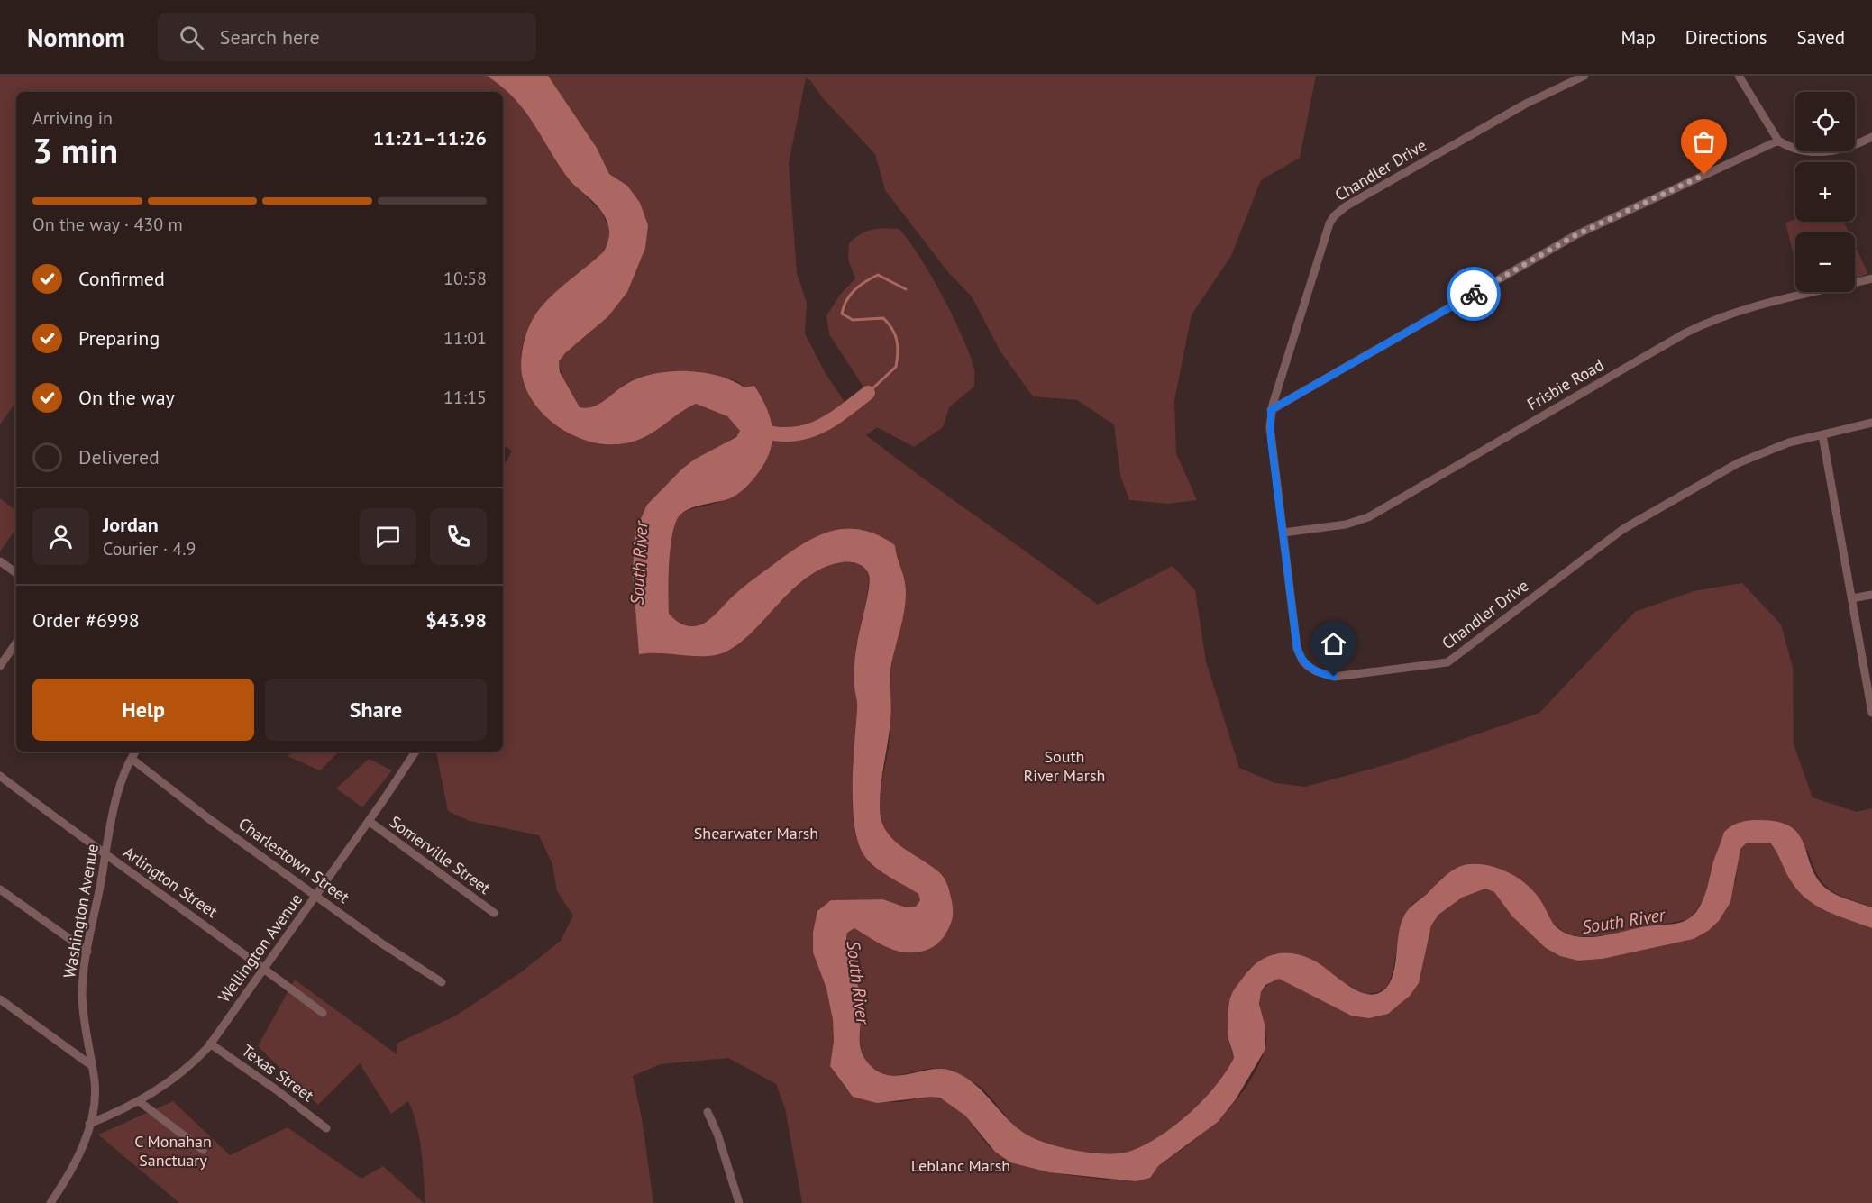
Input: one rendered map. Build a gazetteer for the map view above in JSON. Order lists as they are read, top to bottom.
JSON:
{
  "streets": {
    "street": [
      "Chandler Drive",
      "Frisbie Road",
      "Somerville Street",
      "Charlestown Street",
      "Arlington Street",
      "Washington Avenue",
      "Wellington Avenue",
      "Texas Street"
    ]
  },
  "crossings": [
    ["Chandler Drive", "Frisbie Road"],
    ["Somerville Street", "Wellington Avenue"],
    ["Charlestown Street", "Washington Avenue"],
    ["Charlestown Street", "Wellington Avenue"],
    ["Arlington Street", "Washington Avenue"],
    ["Arlington Street", "Wellington Avenue"],
    ["Washington Avenue", "Wellington Avenue"],
    ["Wellington Avenue", "Texas Street"]
  ],
  "water": ["South River"],
  "parks": [
    "South River Marsh",
    "Shearwater Marsh",
    "C Monahan Sanctuary",
    "Leblanc Marsh"
  ],
  "page": {
    "header": "Nomnom",
    "search": "Search here",
    "nav": ["Map", "Directions", "Saved"],
    "map_buttons": ["+", "−"],
    "heading": ["3 min", "Arriving in", "11:21–11:26"],
    "panel": [
      "Jordan",
      "Courier · 4.9",
      "Order #6998",
      "$43.98"
    ],
    "bar": "On the way · 430 m",
    "list": [
      ["Confirmed", "10:58"],
      ["Preparing", "11:01"],
      ["On the way", "11:15"],
      "Delivered"
    ],
    "buttons": ["Help", "Share"]
  }
}
